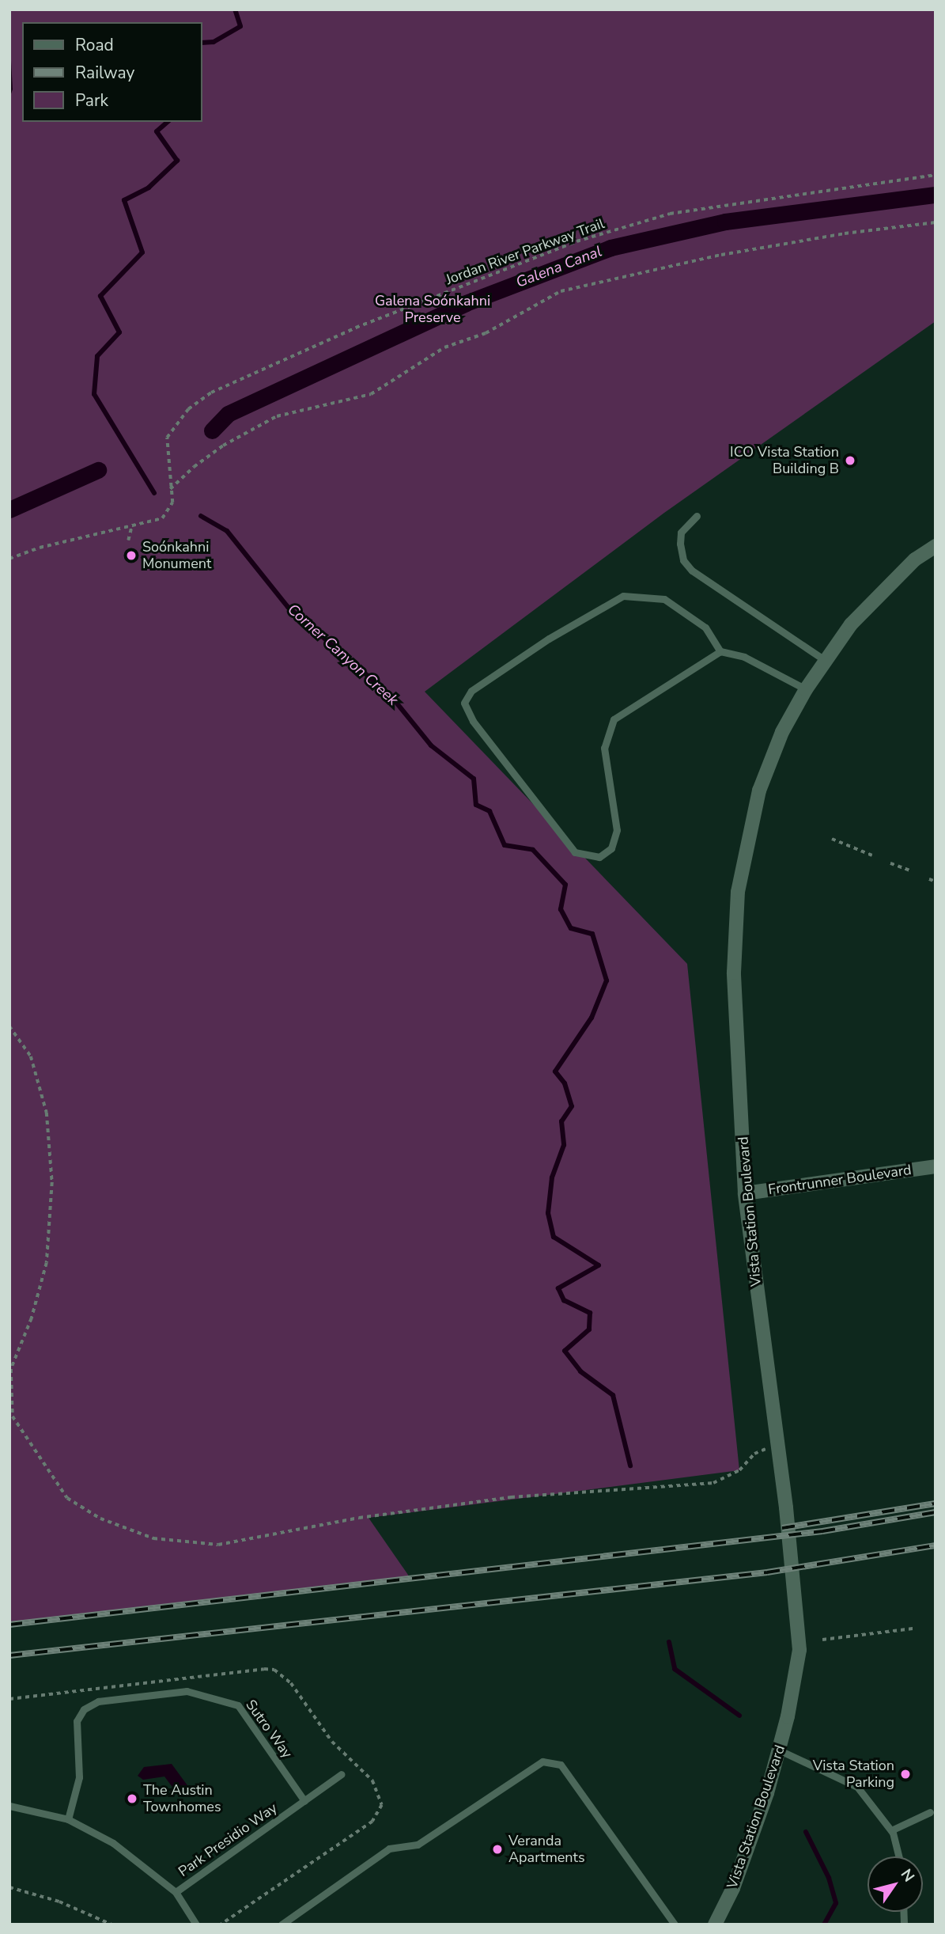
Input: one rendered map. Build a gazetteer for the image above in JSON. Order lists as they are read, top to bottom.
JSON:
{
  "streets": {
    "street": ["Frontrunner Boulevard", "Vista Station Boulevard"],
    "lane": ["Sutro Way", "Park Presidio Way"],
    "path": ["Jordan River Parkway Trail"]
  },
  "crossings": [
    ["Frontrunner Boulevard", "Vista Station Boulevard"],
    ["Sutro Way", "Park Presidio Way"]
  ],
  "water": ["Galena Canal", "Corner Canyon Creek"],
  "parks": ["Galena Soónkahni Preserve"],
  "places": [
    "ICO Vista Station Building B",
    "Soónkahni Monument",
    "Vista Station Parking",
    "The Austin Townhomes",
    "Veranda Apartments"
  ],
  "legend": ["Road", "Railway", "Park"],
  "north": "top right"
}
